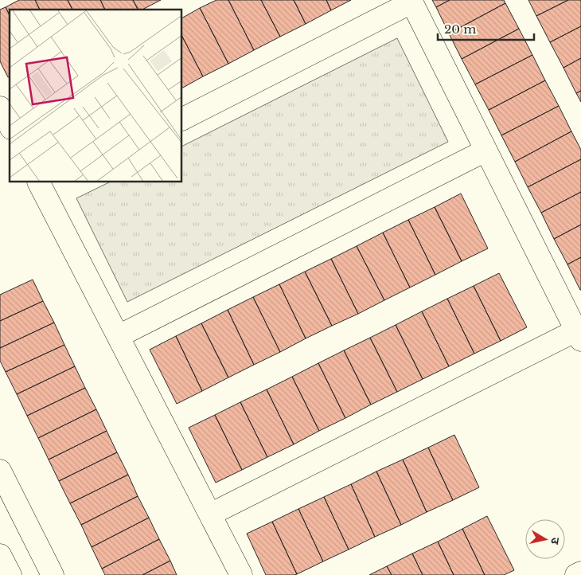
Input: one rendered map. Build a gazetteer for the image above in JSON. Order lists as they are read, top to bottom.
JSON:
{
  "scale_bar": "20 m",
  "north": "right"
}
